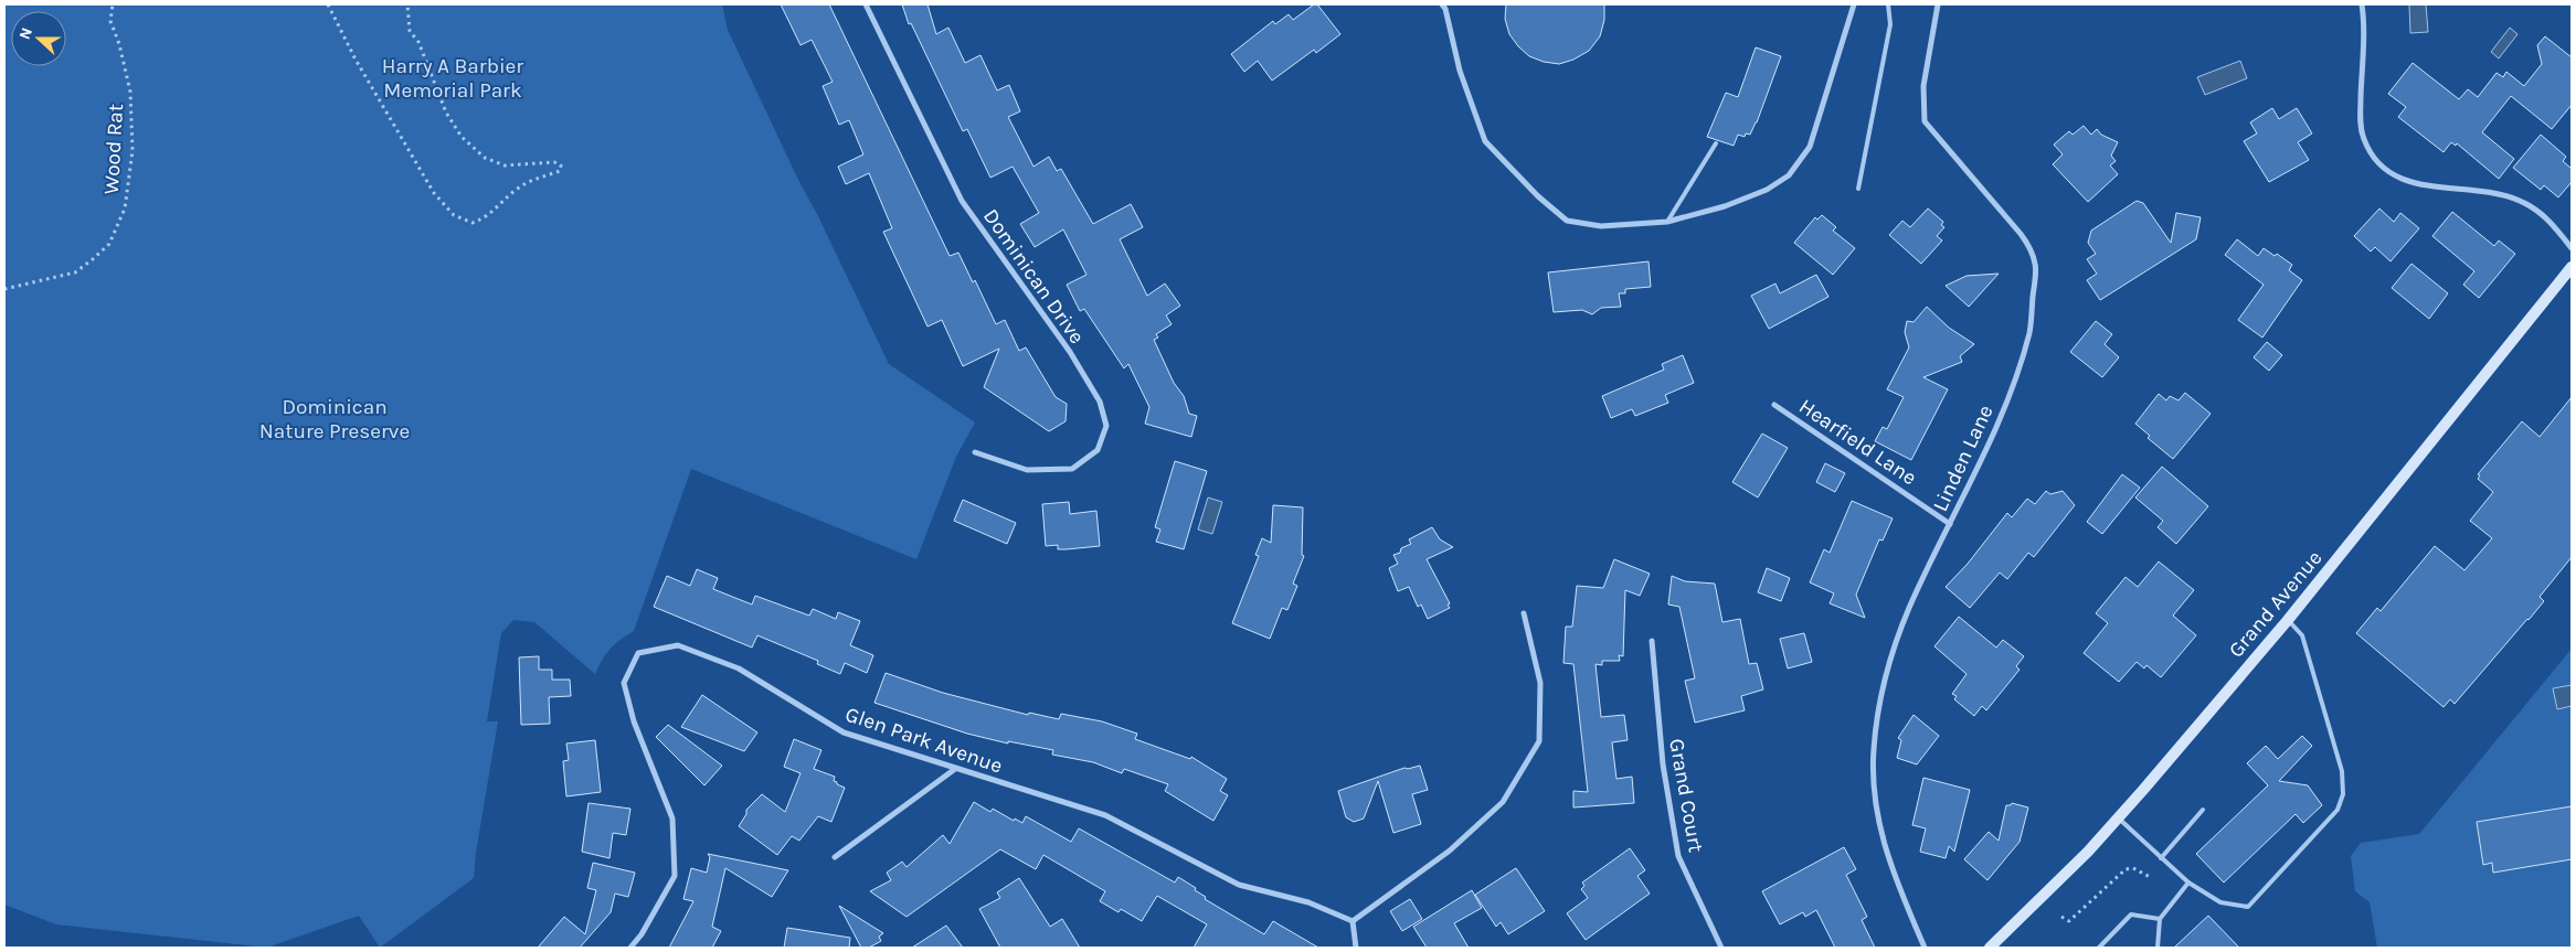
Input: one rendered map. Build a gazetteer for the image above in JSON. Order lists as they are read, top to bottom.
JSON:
{
  "streets": {
    "street": [
      "Dominican Drive",
      "Hearfield Lane",
      "Linden Lane",
      "Grand Avenue",
      "Glen Park Avenue",
      "Grand Court"
    ],
    "path": ["Wood Rat"]
  },
  "crossings": [
    ["Hearfield Lane", "Linden Lane"]
  ],
  "parks": ["Harry A Barbier Memorial Park", "Dominican Nature Preserve"],
  "north": "left"
}
